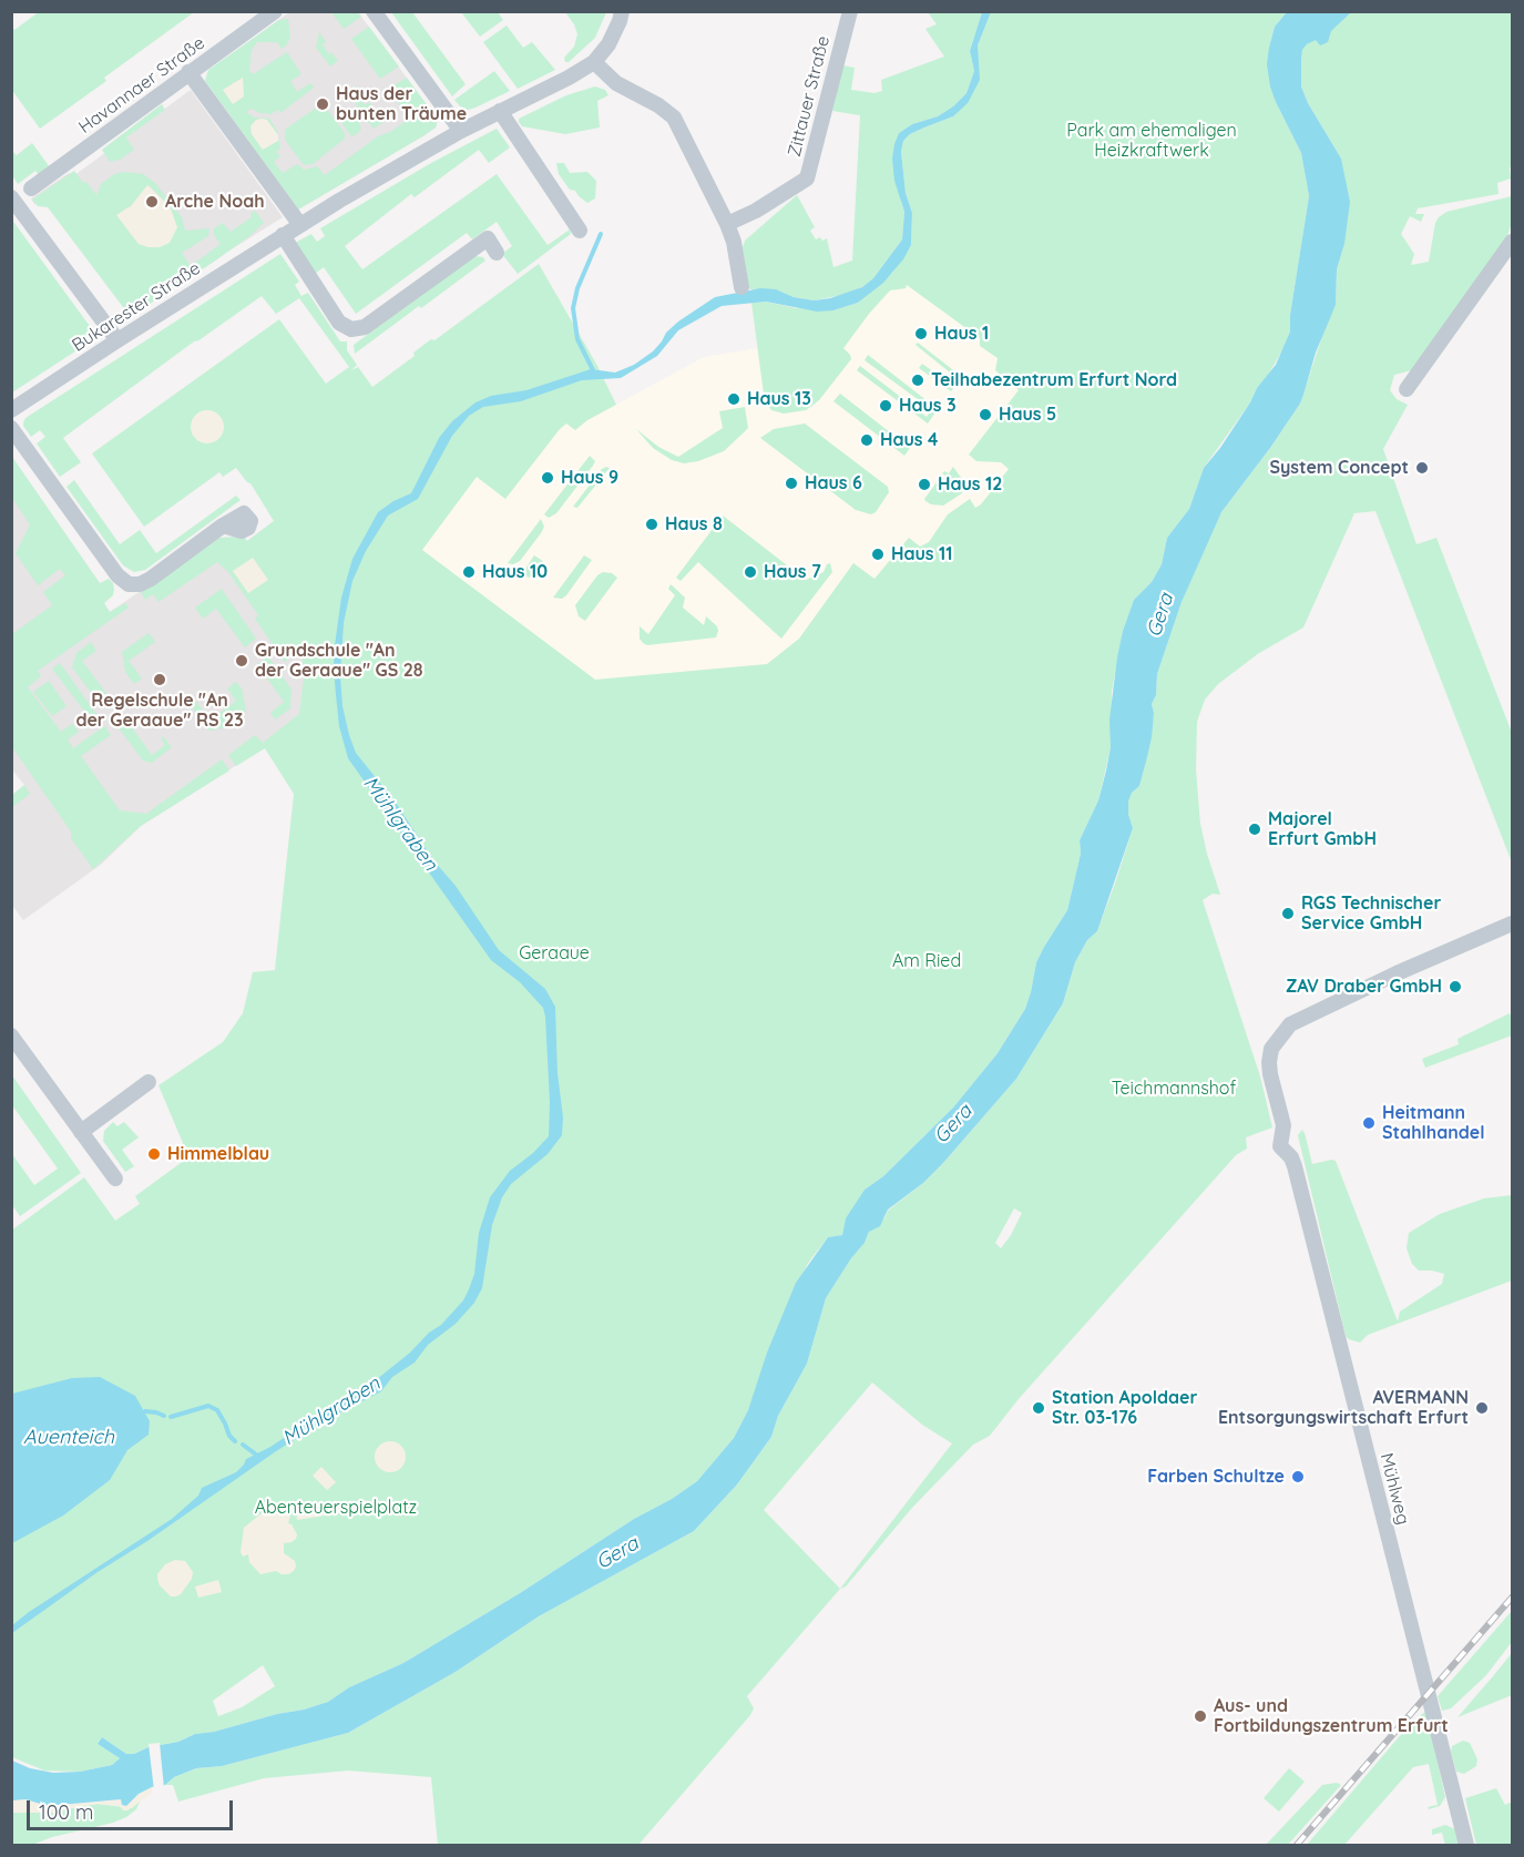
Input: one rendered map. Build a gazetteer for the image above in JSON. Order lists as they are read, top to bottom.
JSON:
{
  "streets": {
    "street": [
      "Havannaer Straße",
      "Zittauer Straße",
      "Bukarester Straße",
      "Mühlweg"
    ]
  },
  "water": ["Gera", "Mühlgraben", "Auenteich"],
  "parks": [
    "Park am ehemaligen Heizkraftwerk",
    "Geraaue",
    "Am Ried",
    "Teichmannshof",
    "Abenteuerspielplatz"
  ],
  "places": [
    "Haus der bunten Träume",
    "Arche Noah",
    "Haus 1",
    "Teilhabezentrum Erfurt Nord",
    "Haus 13",
    "Haus 3",
    "Haus 5",
    "Haus 4",
    "System Concept",
    "Haus 9",
    "Haus 6",
    "Haus 12",
    "Haus 8",
    "Haus 11",
    "Haus 10",
    "Haus 7",
    "Grundschule \"An der Geraaue\" GS 28",
    "Regelschule \"An der Geraaue\" RS 23",
    "Majorel Erfurt GmbH",
    "RGS Technischer Service GmbH",
    "ZAV Draber GmbH",
    "Heitmann Stahlhandel",
    "Himmelblau",
    "Station Apoldaer Str. 03-176",
    "AVERMANN Entsorgungswirtschaft Erfurt",
    "Farben Schultze",
    "Aus- und Fortbildungszentrum Erfurt"
  ],
  "scale_bar": "100 m"
}
